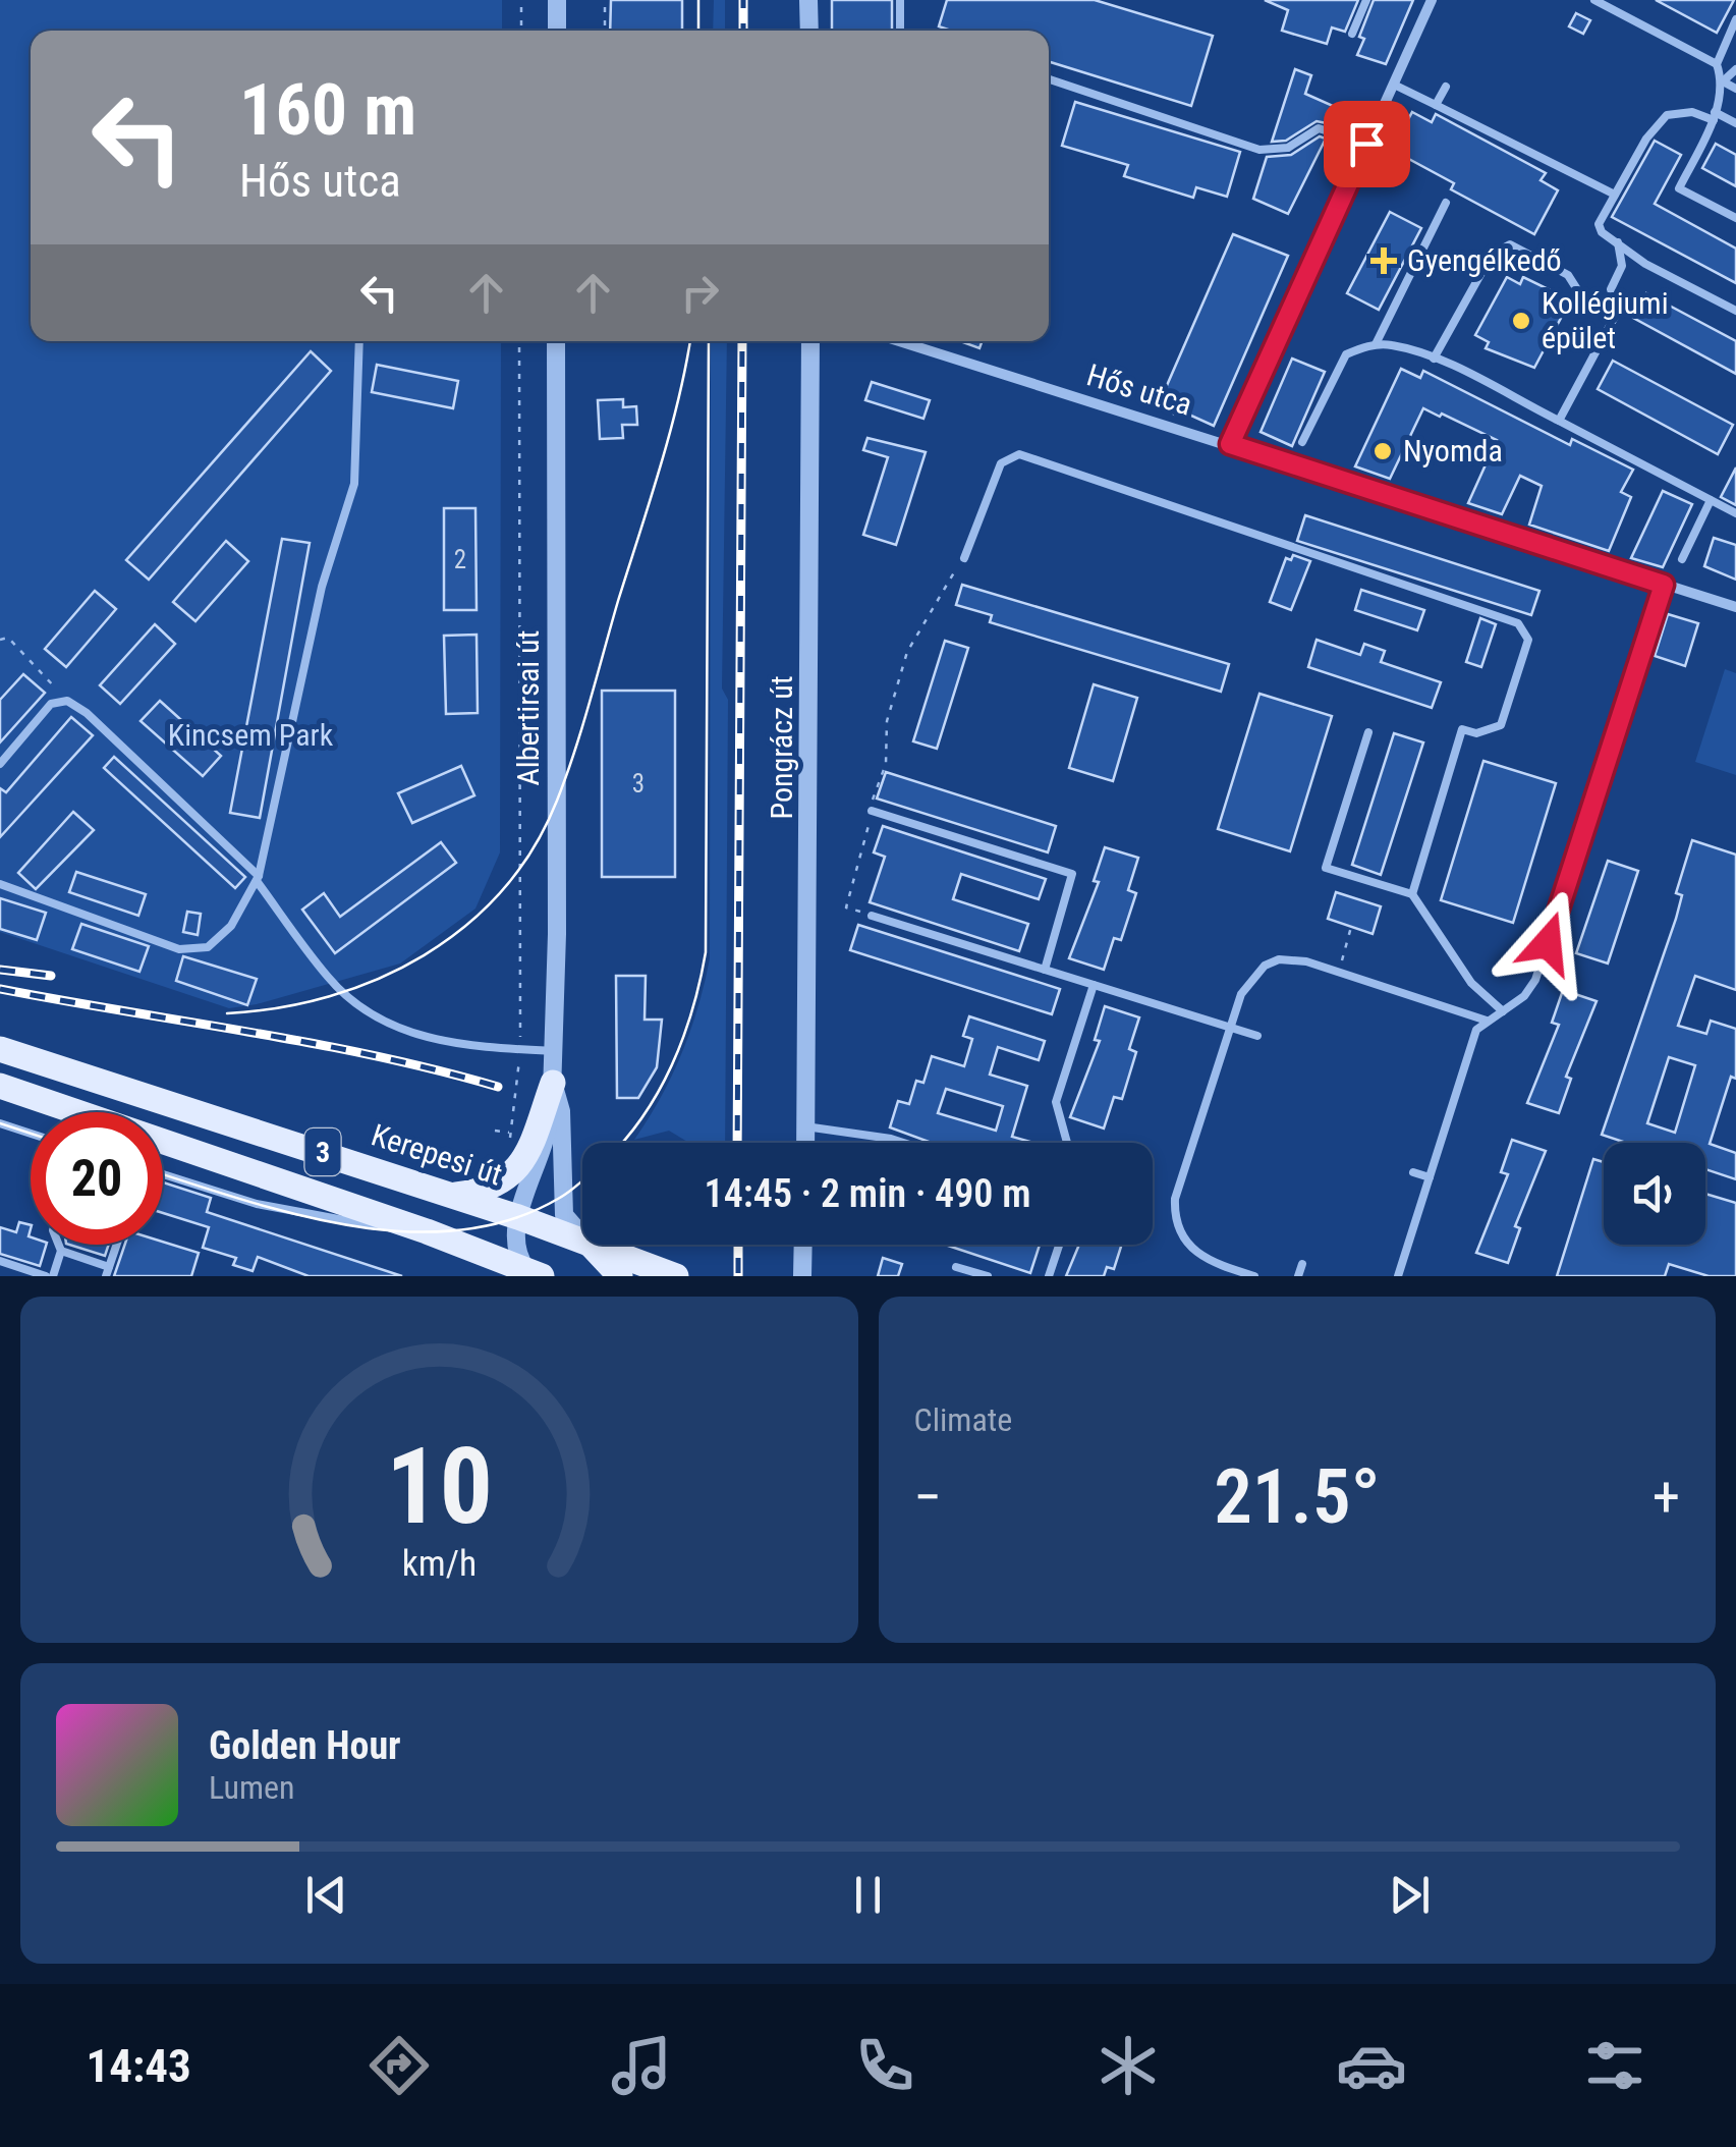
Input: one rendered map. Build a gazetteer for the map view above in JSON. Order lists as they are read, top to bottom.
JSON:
{
  "streets": {
    "main road": ["3", "Kerepesi út"],
    "street": ["Hős utca", "Albertirsai út", "Pongrácz út"]
  },
  "crossings": [
    ["Albertirsai út", "3"],
    ["Albertirsai út", "Kerepesi út"]
  ],
  "parks": ["Kincsem Park"],
  "places": {
    "health": ["Gyengélkedő"],
    "other": ["Kollégiumi épület", "Nyomda"]
  },
  "house_numbers": ["2", "3"],
  "page": {
    "turn": ["160 m", "Hős utca"],
    "limit": "20",
    "trip": "14:45 · 2 min · 490 m",
    "tile": "Climate",
    "heat": ["−", "21.5°", "+"],
    "song": ["Golden Hour", "Lumen"],
    "tabs": "14:43",
    "gauge": ["10", "km/h"]
  }
}
